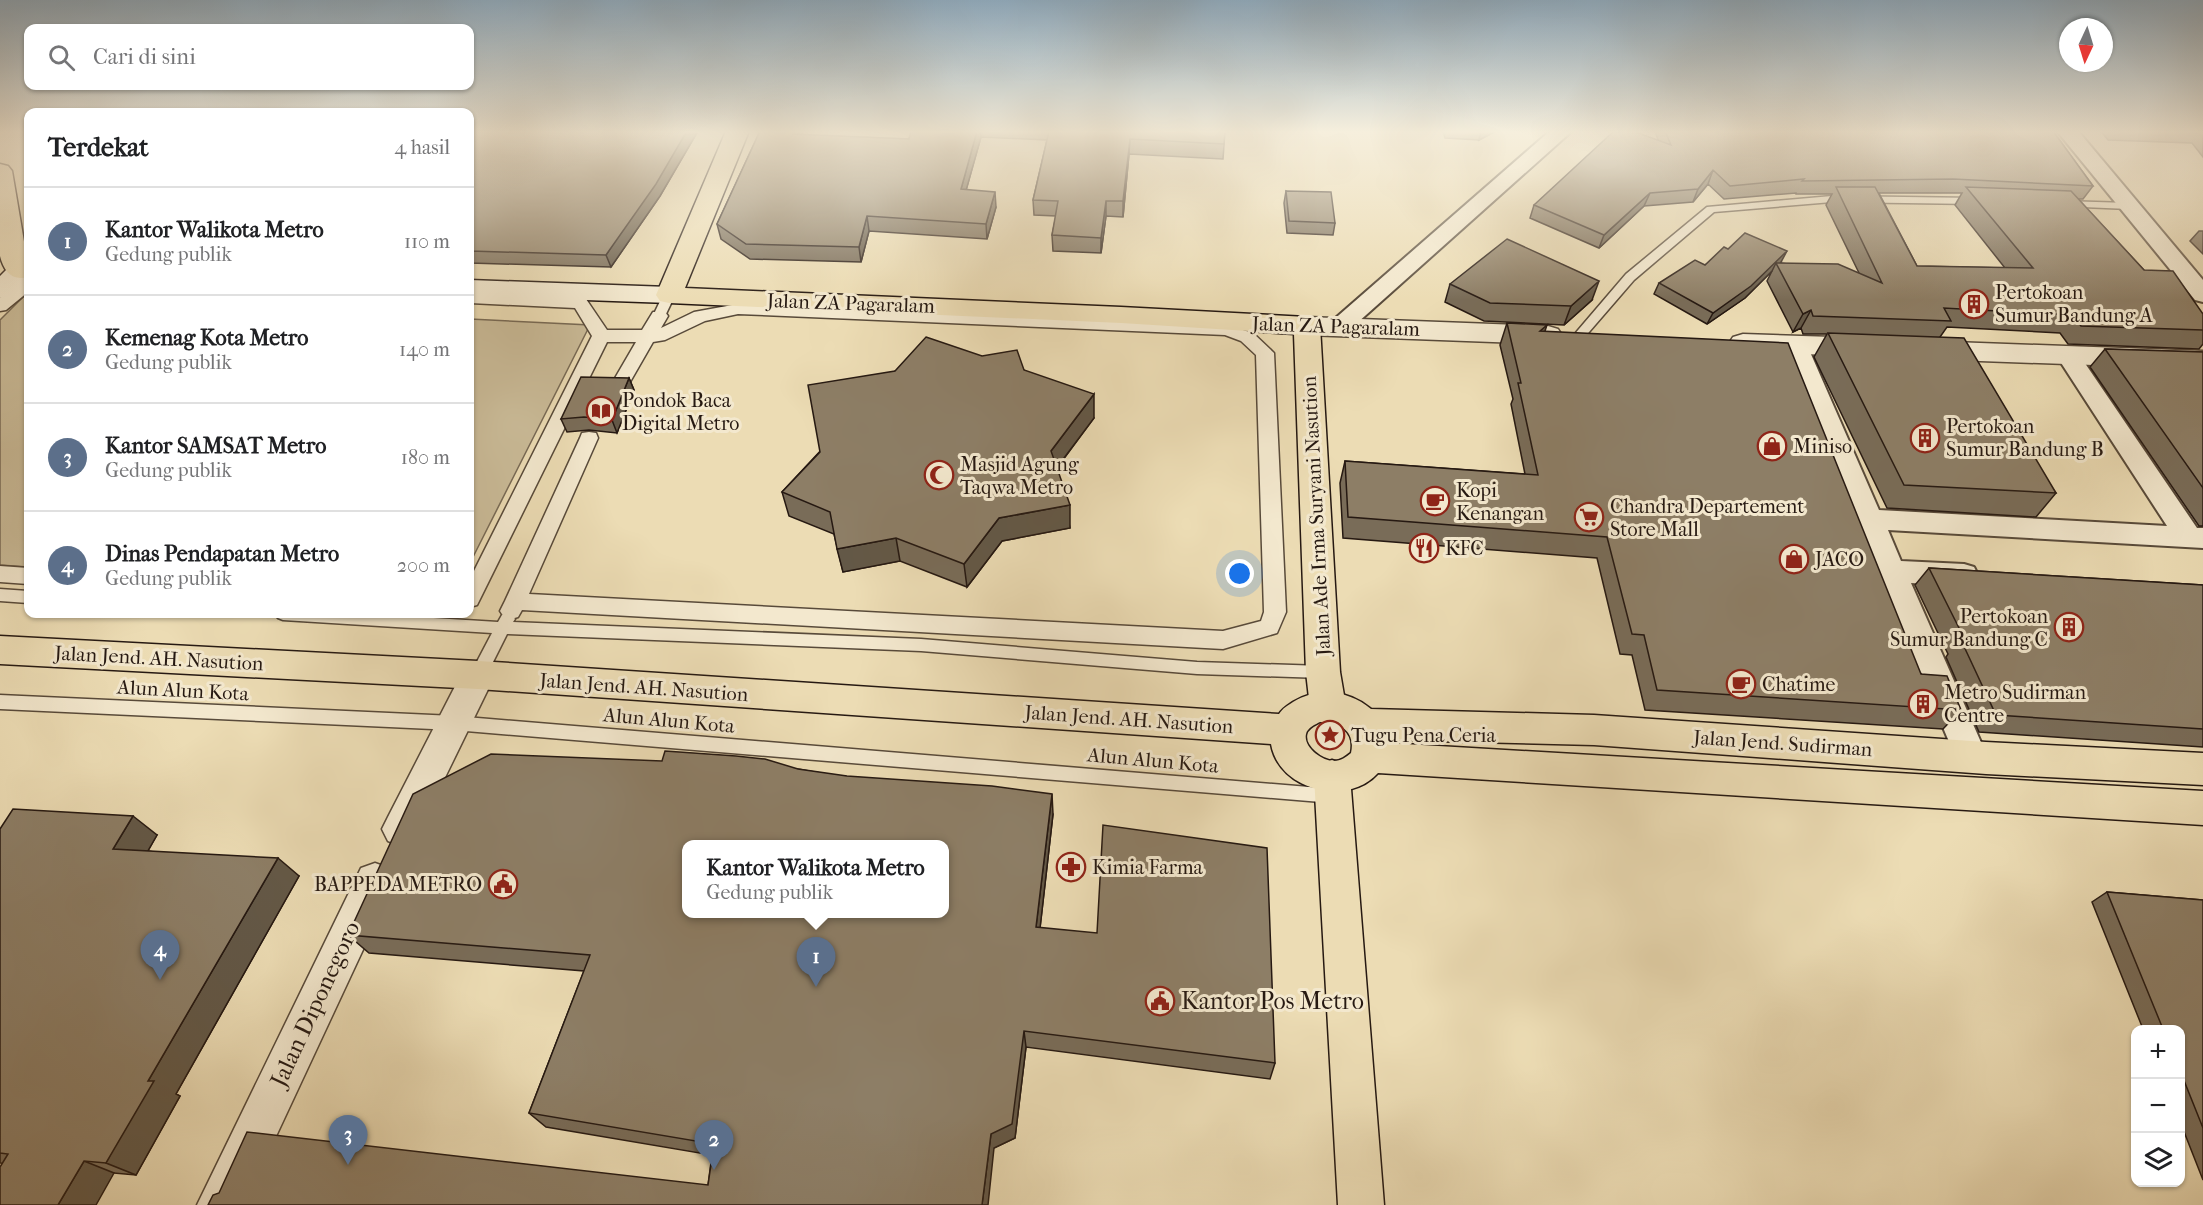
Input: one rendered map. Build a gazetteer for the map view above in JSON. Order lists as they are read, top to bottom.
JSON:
{
  "streets": {
    "main road": [
      "Jalan ZA Pagaralam",
      "Jalan Ade Irma Suryani Nasution",
      "Jalan Jend. AH. Nasution",
      "Jalan Jend. Sudirman"
    ],
    "street": ["Jalan Diponegoro"],
    "lane": ["Alun Alun Kota"]
  },
  "crossings": [
    ["Jalan ZA Pagaralam", "Jalan Ade Irma Suryani Nasution"],
    ["Jalan Ade Irma Suryani Nasution", "Jalan Jend. AH. Nasution"],
    ["Jalan Ade Irma Suryani Nasution", "Alun Alun Kota"],
    ["Jalan Ade Irma Suryani Nasution", "Jalan Jend. Sudirman"],
    ["Jalan Jend. AH. Nasution", "Alun Alun Kota"],
    ["Jalan Jend. AH. Nasution", "Jalan Jend. Sudirman"],
    ["Jalan Jend. AH. Nasution", "Jalan Diponegoro"],
    ["Alun Alun Kota", "Jalan Jend. Sudirman"],
    ["Alun Alun Kota", "Jalan Diponegoro"]
  ],
  "places": {
    "building": [
      "Pertokoan Sumur Bandung A",
      "Pertokoan Sumur Bandung B",
      "Pertokoan Sumur Bandung C",
      "Metro Sudirman Centre"
    ],
    "library": ["Pondok Baca Digital Metro"],
    "shop": ["Miniso", "JACO"],
    "mosque": ["Masjid Agung Taqwa Metro"],
    "cafe": ["Kopi Kenangan", "Chatime"],
    "supermarket": ["Chandra Departement Store Mall"],
    "restaurant": ["KFC"],
    "place": ["Tugu Pena Ceria"],
    "pharmacy": ["Kimia Farma"],
    "public building": ["BAPPEDA METRO", "Kantor Pos Metro"]
  },
  "north": "bottom",
  "page": {
    "search": "Cari di sini",
    "heading": ["Terdekat", "4 hasil"],
    "list": [
      {
        "mark": "1",
        "name": "Kantor Walikota Metro",
        "note": "Gedung publik",
        "value": "110 m"
      },
      {
        "mark": "2",
        "name": "Kemenag Kota Metro",
        "note": "Gedung publik",
        "value": "140 m"
      },
      {
        "mark": "3",
        "name": "Kantor SAMSAT Metro",
        "note": "Gedung publik",
        "value": "180 m"
      },
      {
        "mark": "4",
        "name": "Dinas Pendapatan Metro",
        "note": "Gedung publik",
        "value": "200 m"
      }
    ],
    "popup": ["Kantor Walikota Metro", "Gedung publik"],
    "pins": [
      "4",
      "1",
      "3",
      "2"
    ],
    "map_buttons": ["+", "−"]
  }
}
